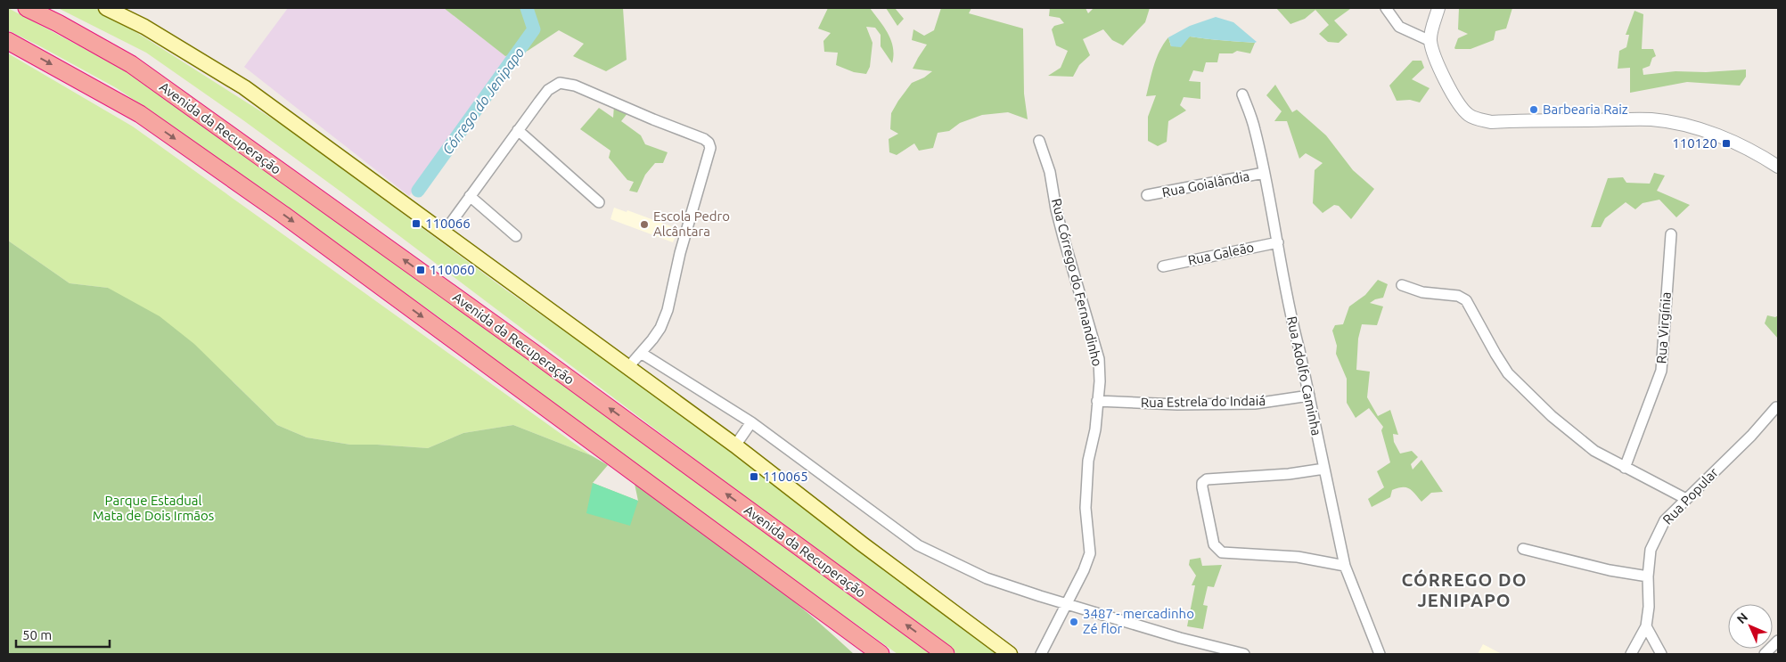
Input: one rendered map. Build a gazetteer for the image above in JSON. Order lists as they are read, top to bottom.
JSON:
{
  "streets": {
    "highway": ["Avenida da Recuperação"],
    "street": [
      "Rua Goialândia",
      "Rua Galeão",
      "Rua Córrego do Fernandinho",
      "Rua Virgínia",
      "Rua Adolfo Caminha",
      "Rua Estrela do Indaiá",
      "Rua Popular"
    ]
  },
  "crossings": [
    ["Rua Goialândia", "Rua Adolfo Caminha"],
    ["Rua Galeão", "Rua Adolfo Caminha"],
    ["Rua Córrego do Fernandinho", "Rua Estrela do Indaiá"],
    ["Rua Adolfo Caminha", "Rua Estrela do Indaiá"]
  ],
  "districts": ["CÓRREGO DO JENIPAPO"],
  "water": ["Córrego do Jenipapo"],
  "parks": ["Parque Estadual Mata de Dois Irmãos"],
  "places": {
    "other": ["Barbearia Raiz", "Escola Pedro Alcântara", "3487 - mercadinho Zé flor"],
    "transit": [
      "110120",
      "110066",
      "110060",
      "110065"
    ]
  },
  "scale_bar": "50 m",
  "north": "top left"
}
